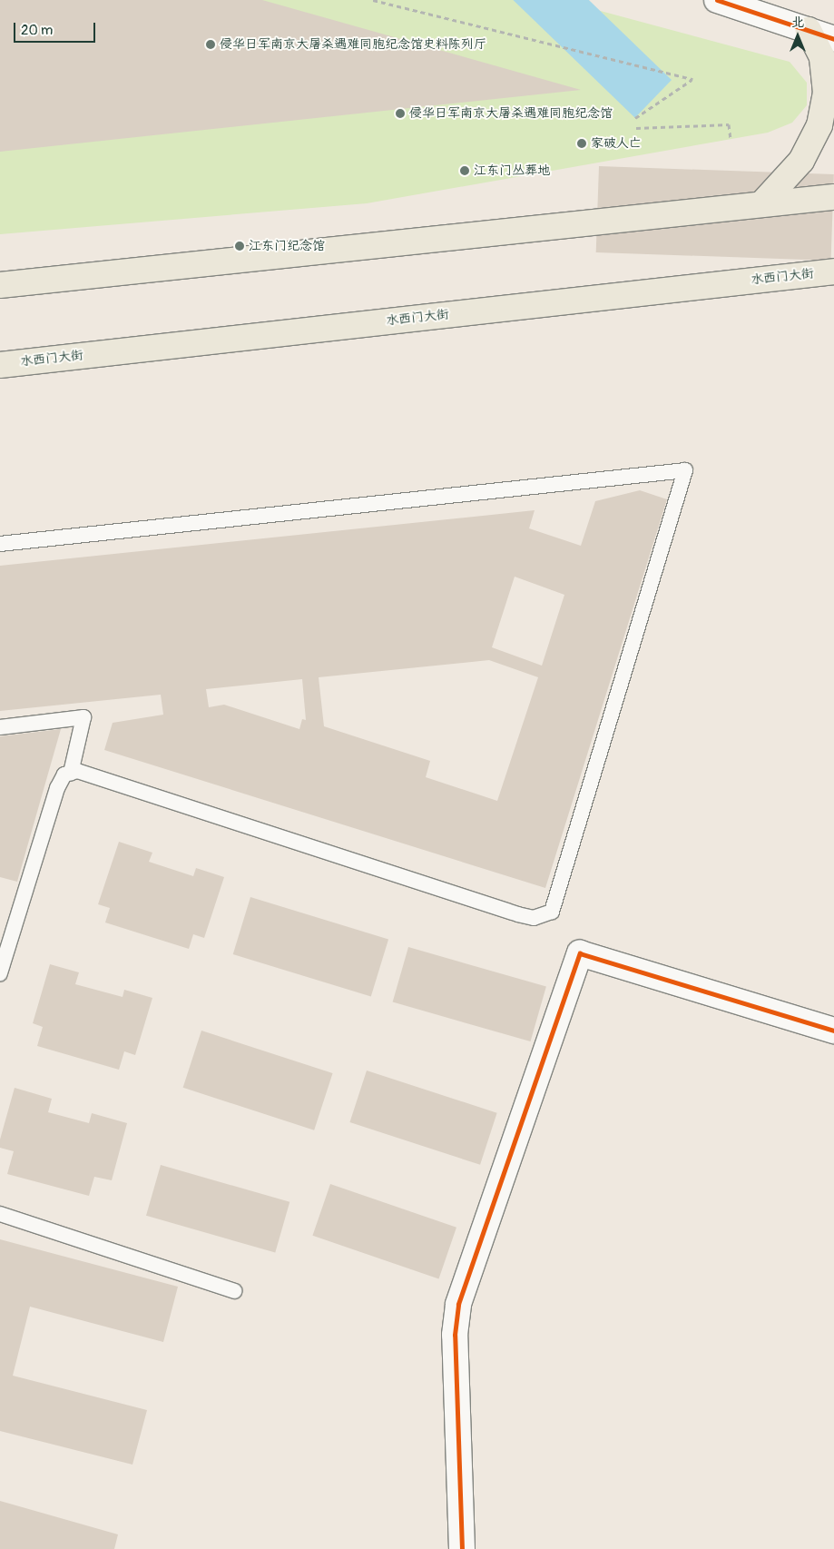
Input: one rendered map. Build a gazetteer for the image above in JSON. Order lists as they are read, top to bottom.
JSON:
{
  "streets": {
    "main road": ["水西门大街"]
  },
  "places": [
    "侵华日军南京大屠杀遇难同胞纪念馆史料陈列厅",
    "侵华日军南京大屠杀遇难同胞纪念馆",
    "家破人亡",
    "江东门丛葬地",
    "江东门纪念馆"
  ],
  "scale_bar": "20 m",
  "north": "top"
}
